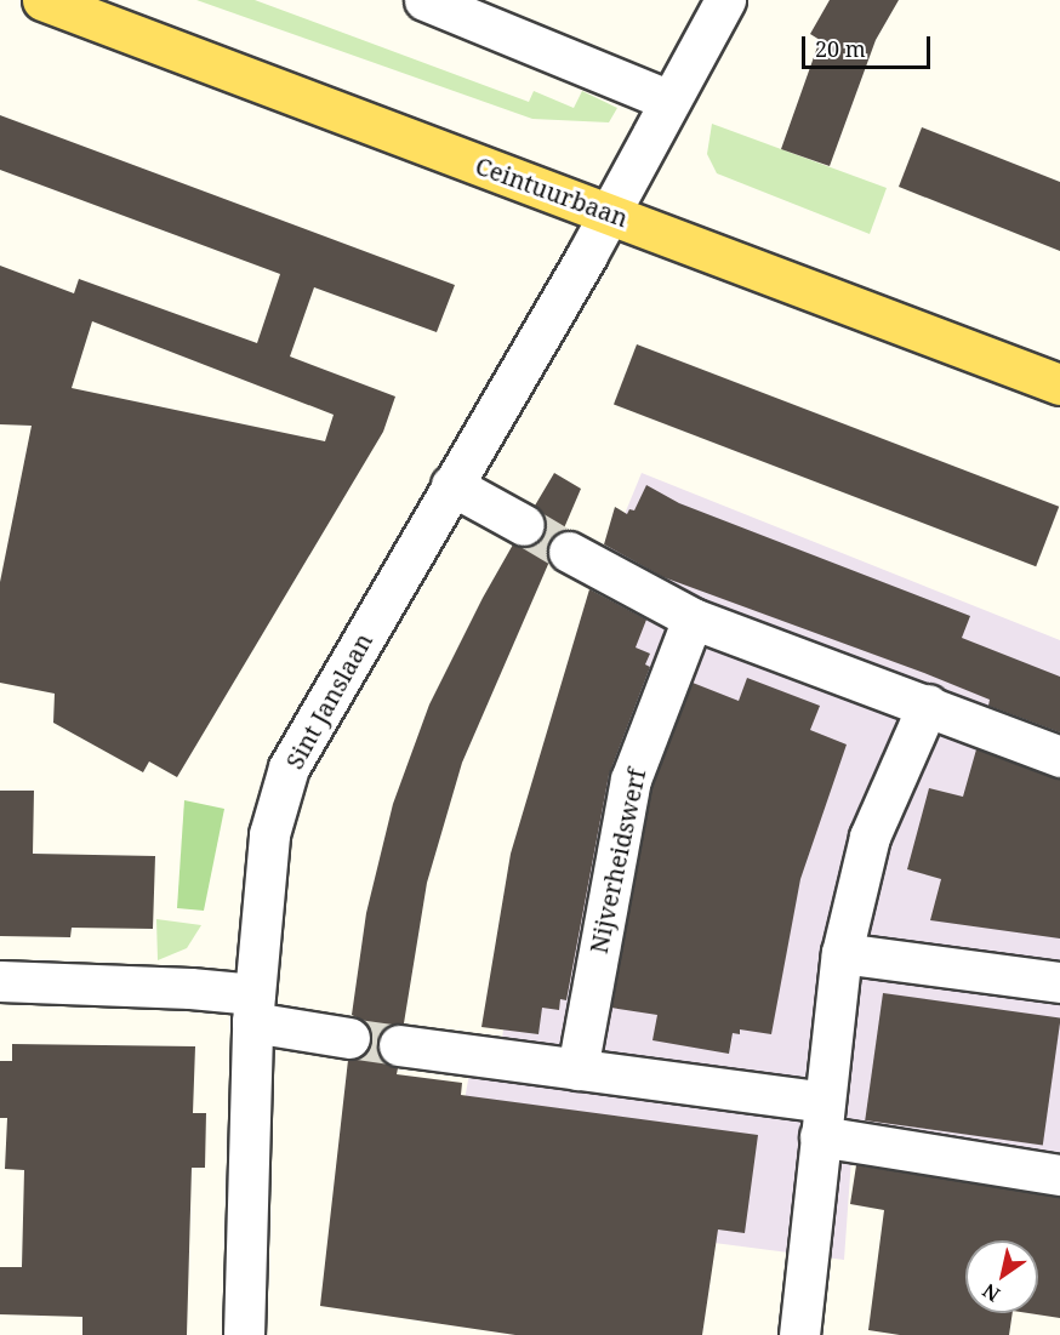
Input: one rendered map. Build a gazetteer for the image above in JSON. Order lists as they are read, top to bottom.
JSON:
{
  "streets": {
    "main road": ["Ceintuurbaan"],
    "street": ["Sint Janslaan", "Nijverheidswerf"]
  },
  "crossings": [
    ["Ceintuurbaan", "Sint Janslaan"]
  ],
  "scale_bar": "20 m",
  "north": "bottom left"
}
